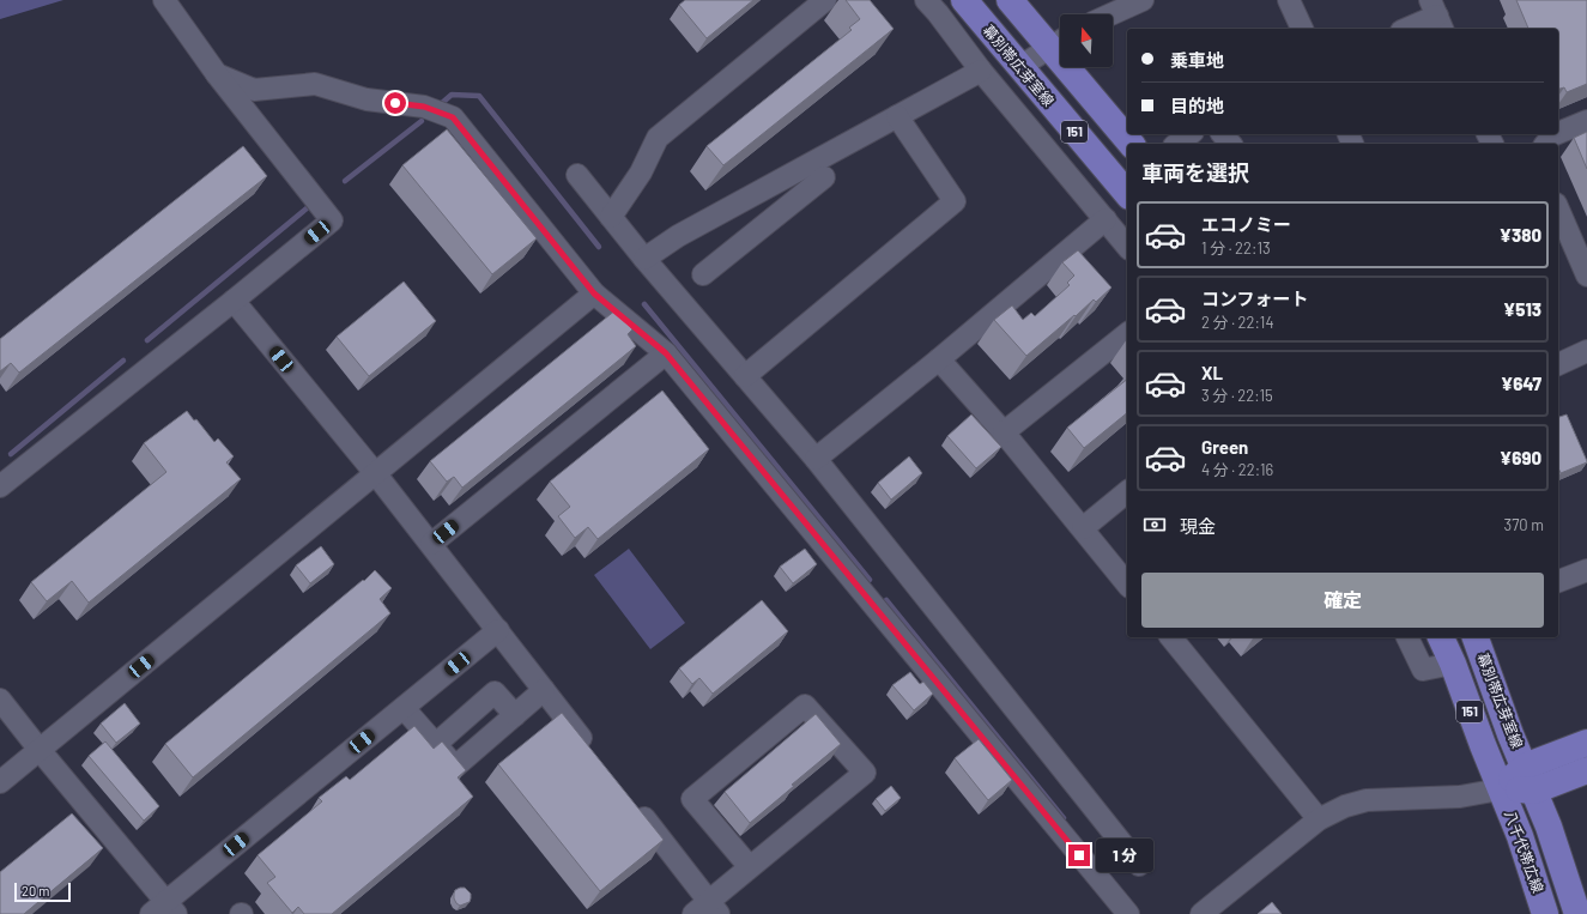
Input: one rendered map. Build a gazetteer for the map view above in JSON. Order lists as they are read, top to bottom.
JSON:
{
  "streets": {
    "main road": ["幕別帯広芽室線", "151", "八千代帯広線"]
  },
  "crossings": [
    ["幕別帯広芽室線", "151"],
    ["幕別帯広芽室線", "八千代帯広線"],
    ["151", "八千代帯広線"]
  ],
  "scale_bar": "20 m",
  "north": "top",
  "page": {
    "banner": ["乗車地", "目的地"],
    "heading": "車両を選択",
    "list": [
      {
        "name": "エコノミー",
        "note": "1 分 · 22:13",
        "value": "¥380"
      },
      {
        "name": "コンフォート",
        "note": "2 分 · 22:14",
        "value": "¥513"
      },
      {
        "name": "XL",
        "note": "3 分 · 22:15",
        "value": "¥647"
      },
      {
        "name": "Green",
        "note": "4 分 · 22:16",
        "value": "¥690"
      }
    ],
    "pay": ["現金", "370 m"],
    "buttons": "確定",
    "bubble": "1 分",
    "scale": "20 m"
  }
}
